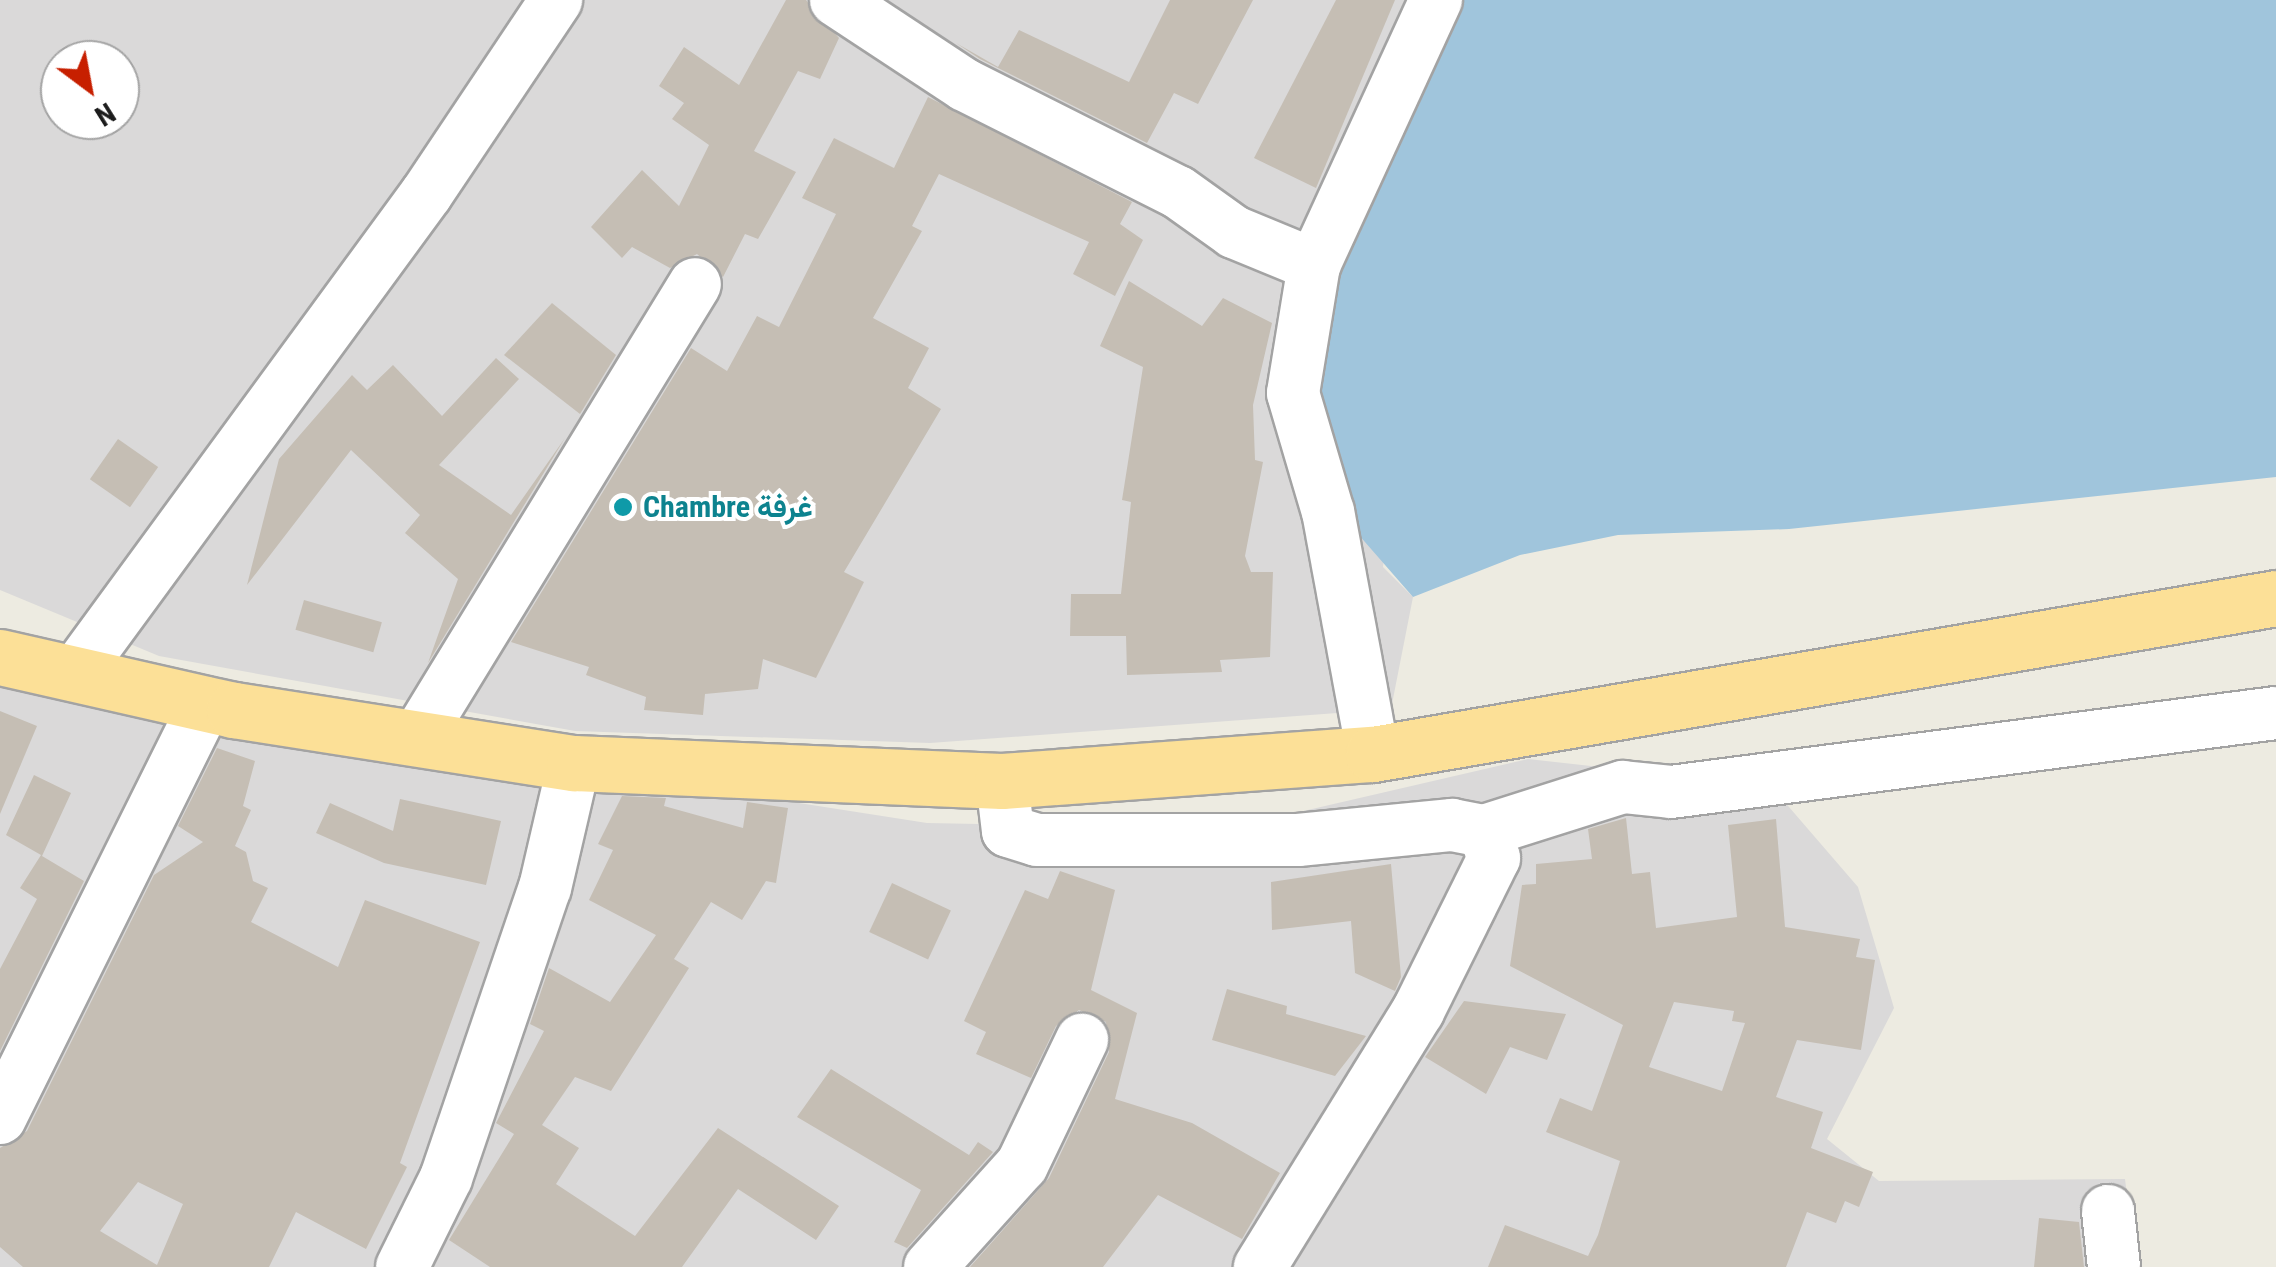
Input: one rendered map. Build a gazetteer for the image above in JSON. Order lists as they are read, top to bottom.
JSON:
{
  "places": ["Chambre غرفة"],
  "north": "bottom right"
}
